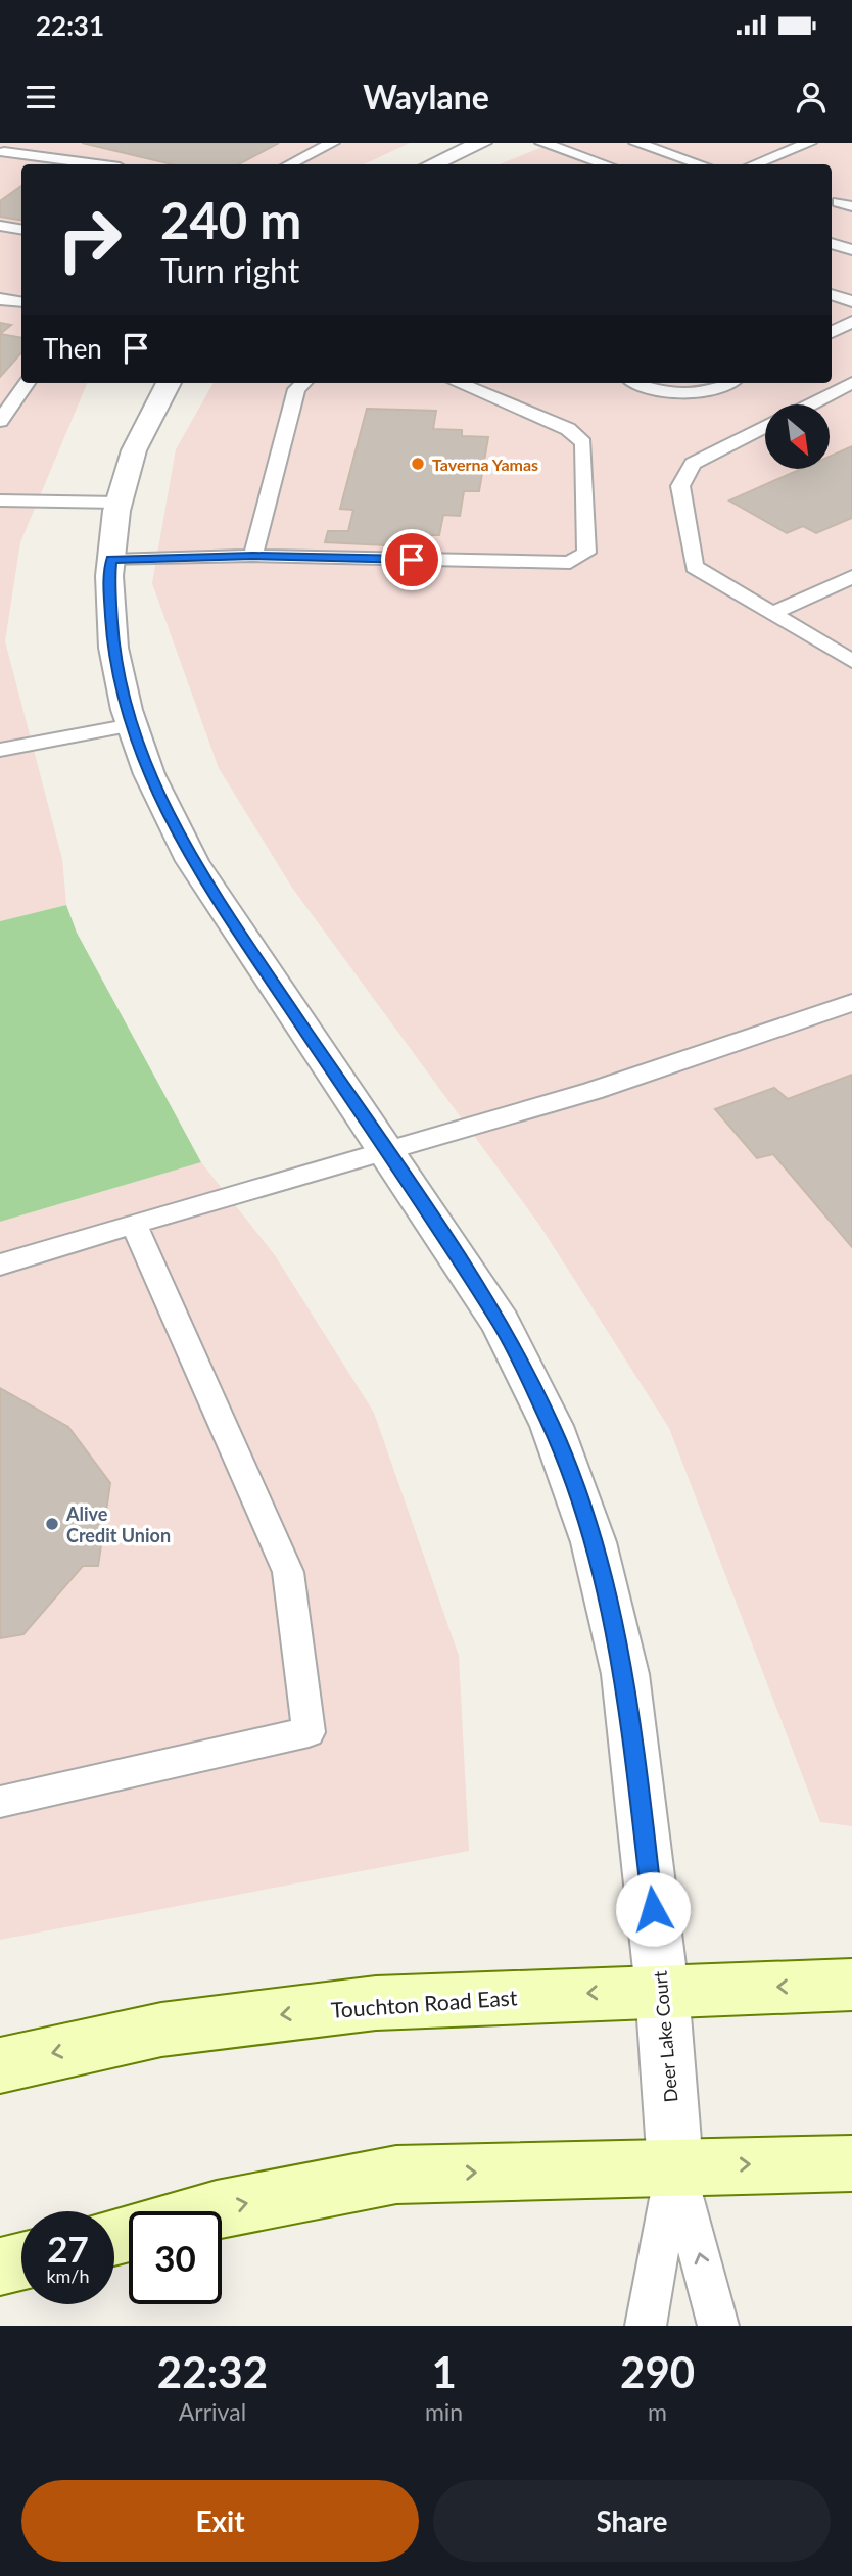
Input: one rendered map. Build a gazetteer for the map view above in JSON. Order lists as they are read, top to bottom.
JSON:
{
  "streets": {
    "street": ["Touchton Road East", "Deer Lake Court"]
  },
  "crossings": [
    ["Touchton Road East", "Deer Lake Court"]
  ],
  "places": ["Taverna Yamas", "Alive Credit Union"],
  "north": "bottom right",
  "page": {
    "status": "22:31",
    "header": "Waylane",
    "turn": ["240 m", "Turn right"],
    "then": "Then",
    "speed": "27 km/h",
    "limit": "30",
    "eta": [
      "22:32",
      "Arrival",
      "1",
      "min",
      "290",
      "m"
    ],
    "buttons": ["Exit", "Share"]
  }
}
